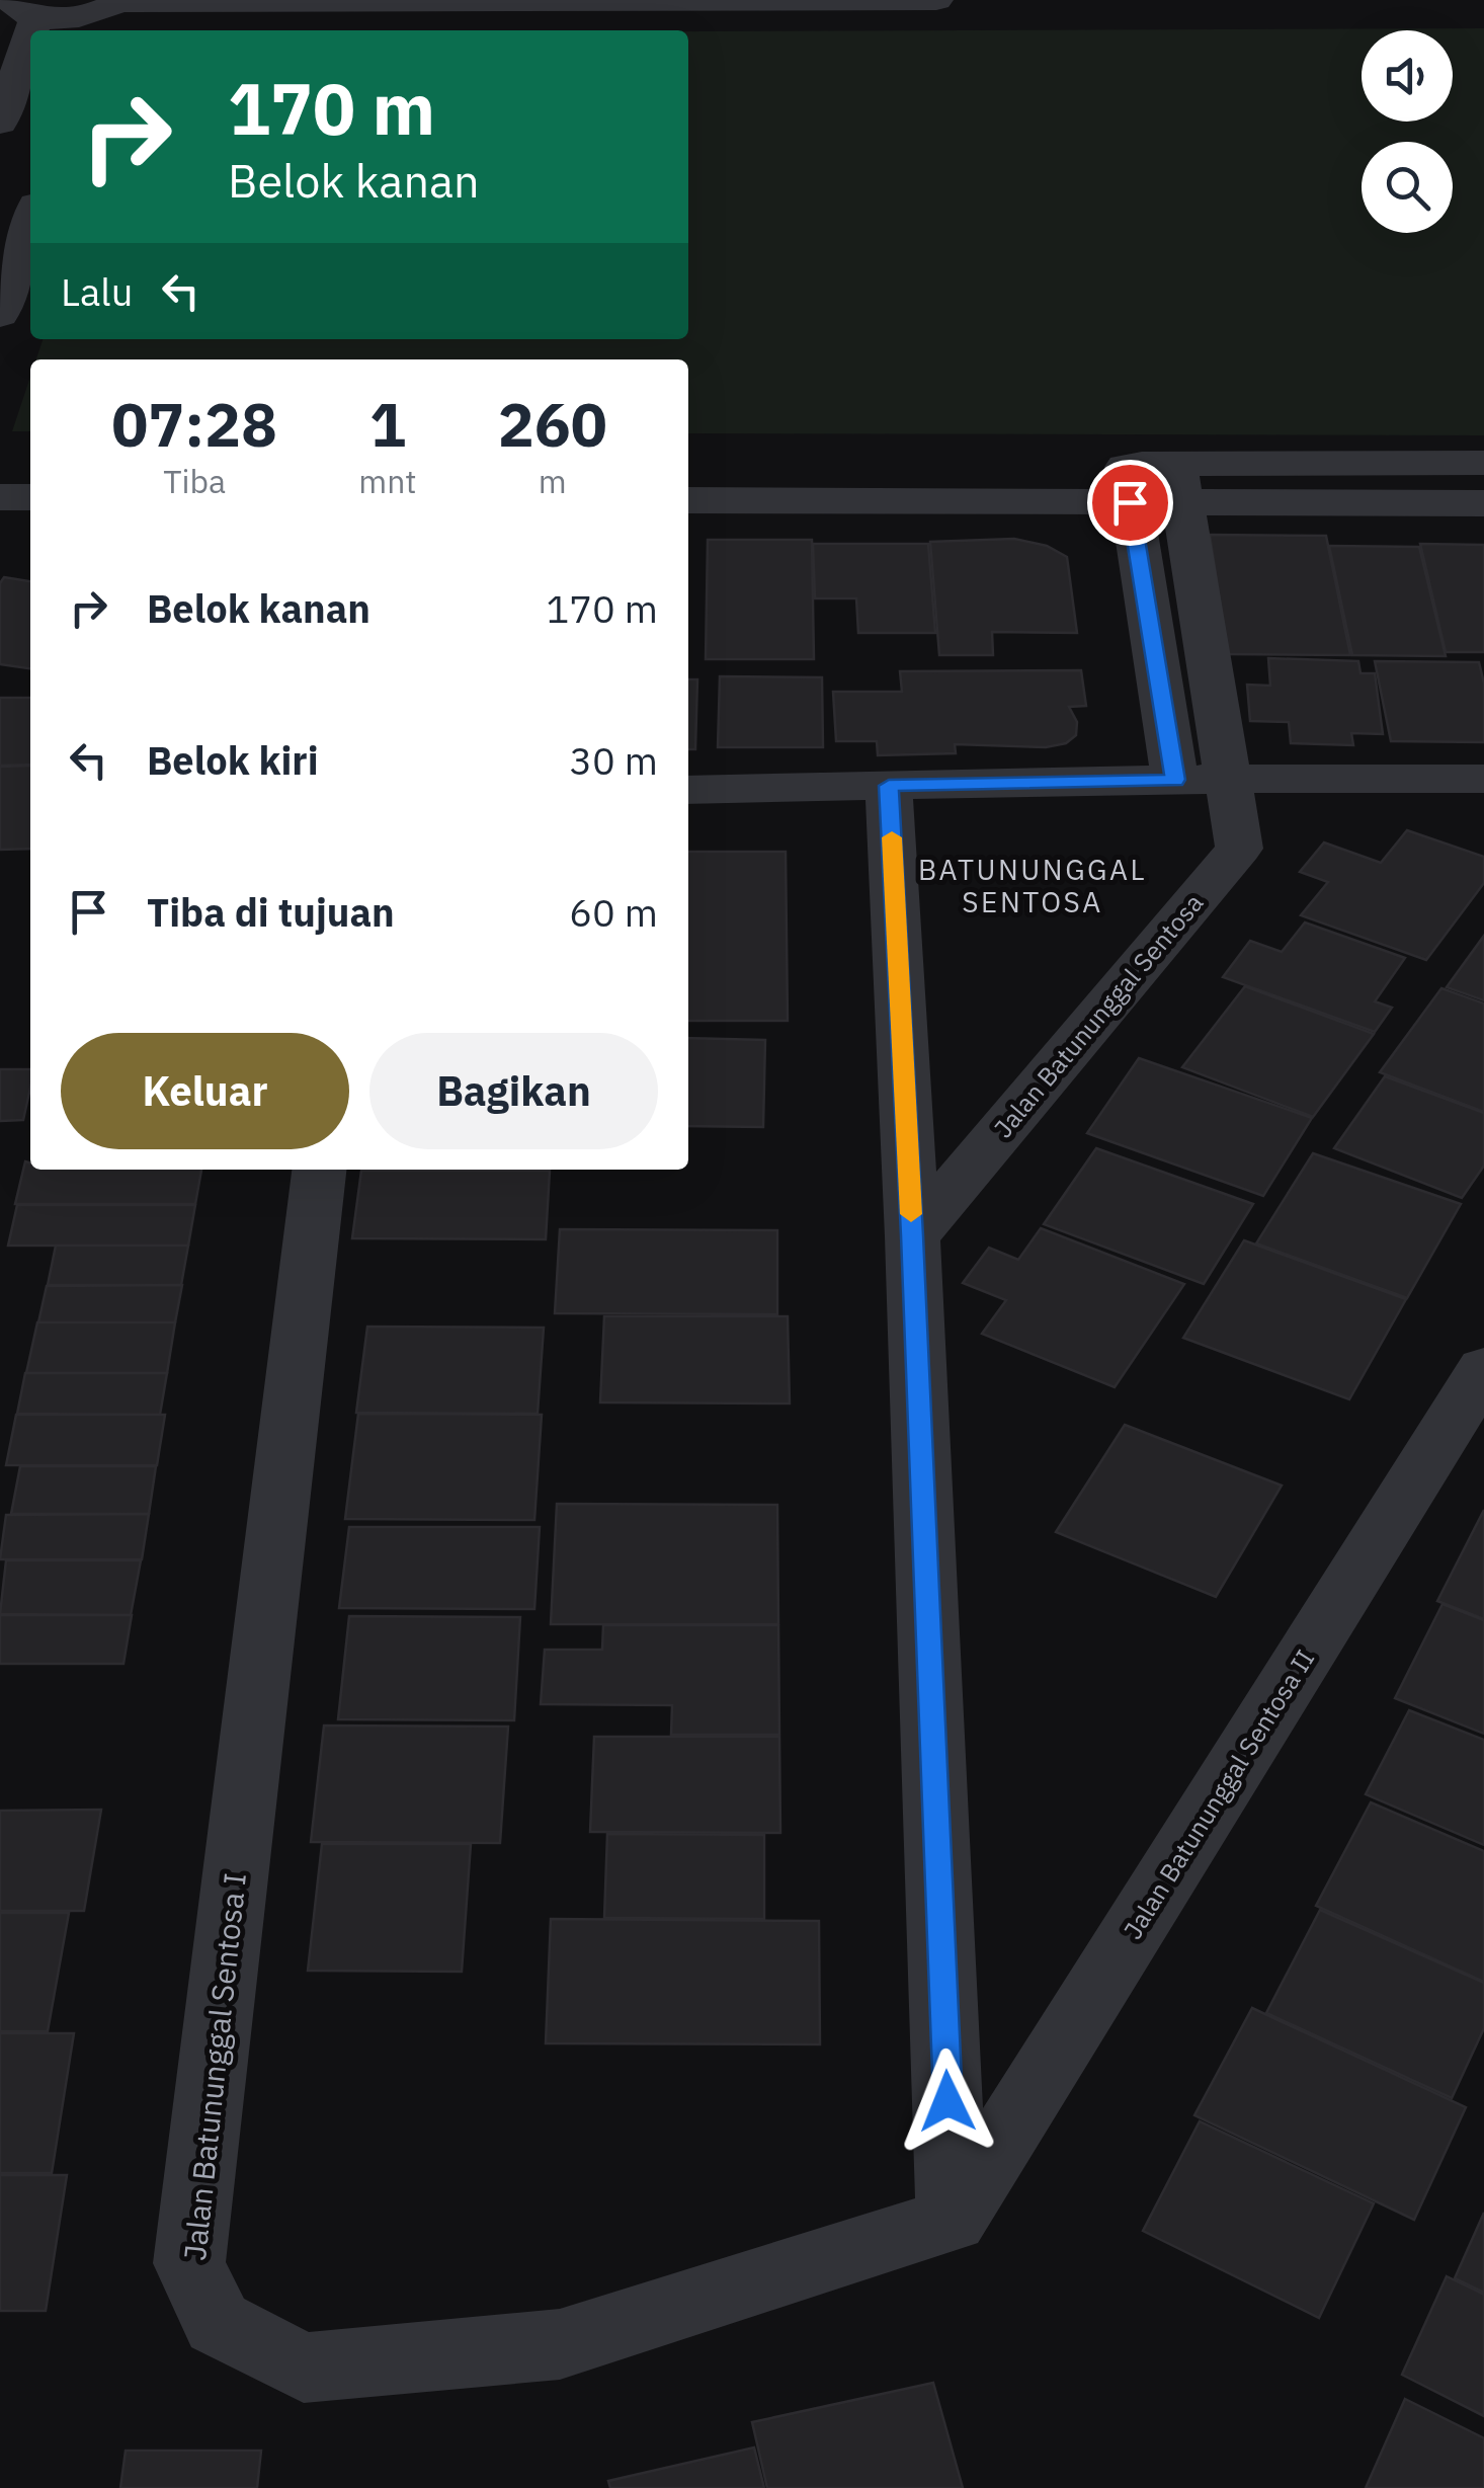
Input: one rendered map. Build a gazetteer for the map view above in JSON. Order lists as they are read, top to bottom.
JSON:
{
  "streets": {
    "street": ["Jalan Batununggal Sentosa", "Jalan Batununggal Sentosa II", "Jalan Batununggal Sentosa I"]
  },
  "crossings": [
    ["Jalan Batununggal Sentosa II", "Jalan Batununggal Sentosa I"]
  ],
  "districts": ["BATUNUNGGAL SENTOSA"],
  "page": {
    "turn": ["170 m", "Belok kanan"],
    "then": "Lalu",
    "eta": [
      "07:28",
      "Tiba",
      "1",
      "mnt",
      "260",
      "m"
    ],
    "list": [
      {
        "name": "Belok kanan",
        "value": "170 m"
      },
      {
        "name": "Belok kiri",
        "value": "30 m"
      },
      {
        "name": "Tiba di tujuan",
        "value": "60 m"
      }
    ],
    "buttons": ["Keluar", "Bagikan"]
  }
}
